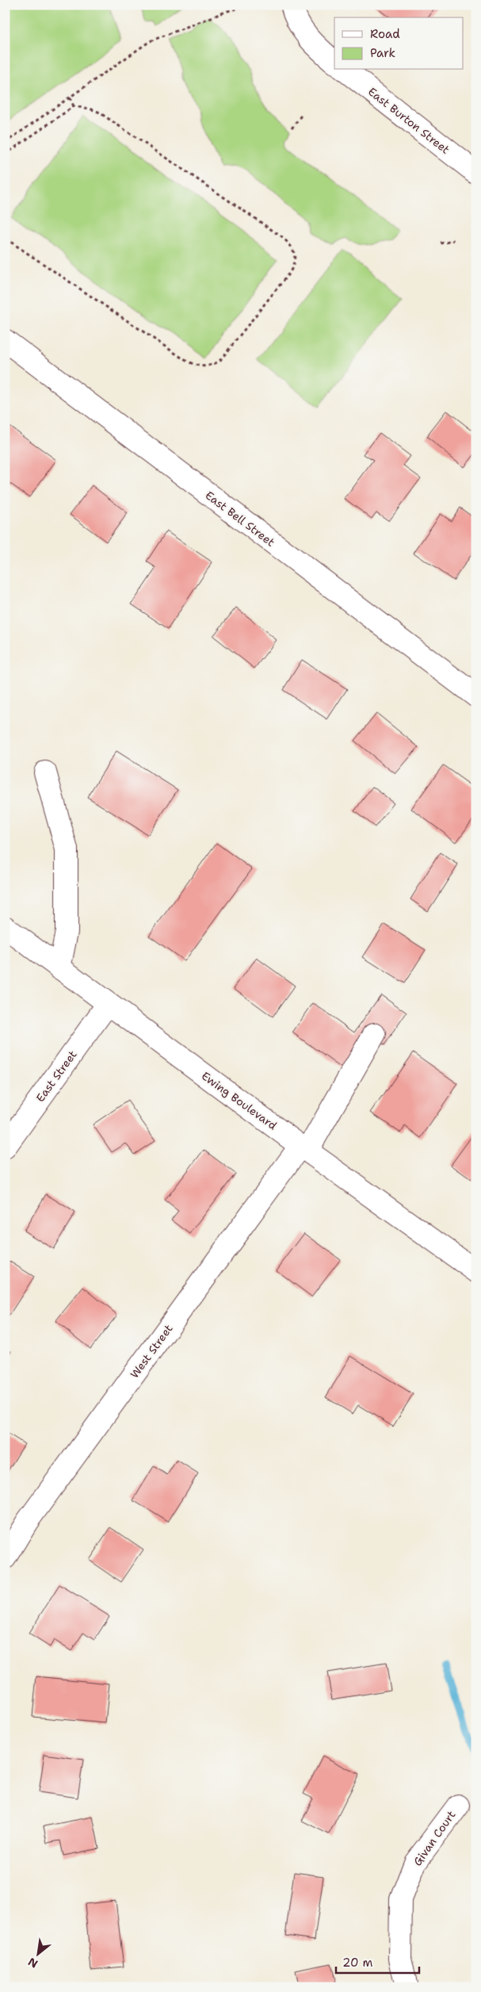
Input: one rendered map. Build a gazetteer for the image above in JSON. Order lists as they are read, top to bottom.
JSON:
{
  "streets": {
    "street": [
      "East Burton Street",
      "East Bell Street",
      "East Street",
      "Ewing Boulevard",
      "West Street",
      "Givan Court"
    ]
  },
  "crossings": [
    ["East Street", "Ewing Boulevard"],
    ["Ewing Boulevard", "West Street"]
  ],
  "legend": ["Road", "Park"],
  "scale_bar": "20 m",
  "north": "bottom left"
}
